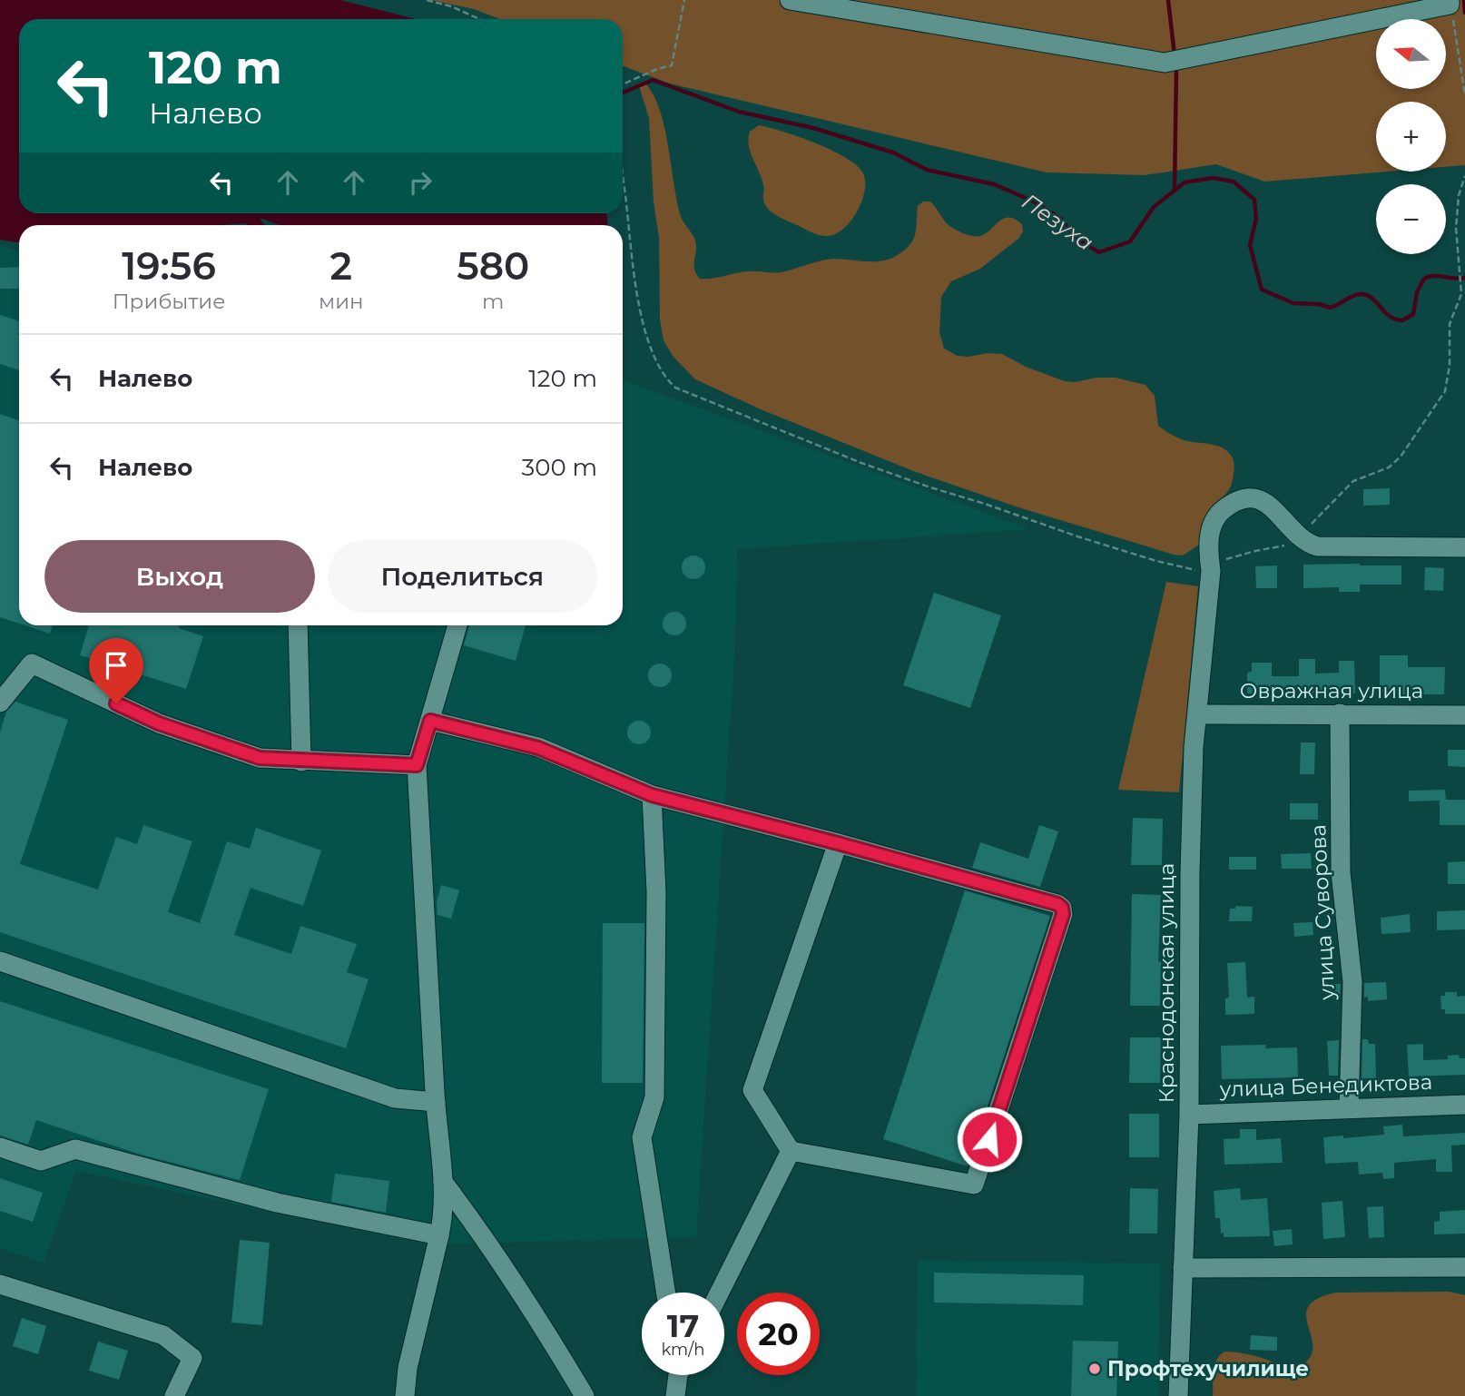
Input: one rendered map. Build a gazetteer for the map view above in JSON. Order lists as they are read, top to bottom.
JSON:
{
  "streets": {
    "street": [
      "Овражная улица",
      "улица Суворова",
      "Краснодонская улица",
      "улица Бенедиктова"
    ]
  },
  "crossings": [
    ["Овражная улица", "улица Суворова"],
    ["Овражная улица", "Краснодонская улица"],
    ["улица Суворова", "улица Бенедиктова"],
    ["Краснодонская улица", "улица Бенедиктова"]
  ],
  "water": ["Пезуха"],
  "places": ["Профтехучилище"],
  "north": "left",
  "page": {
    "map_buttons": ["+", "−"],
    "turn": ["120 m", "Налево"],
    "eta": [
      "19:56",
      "Прибытие",
      "2",
      "мин",
      "580",
      "m"
    ],
    "list": [
      {
        "name": "Налево",
        "value": "120 m"
      },
      {
        "name": "Налево",
        "value": "300 m"
      }
    ],
    "buttons": ["Выход", "Поделиться"],
    "speed": "17 km/h",
    "limit": "20"
  }
}
